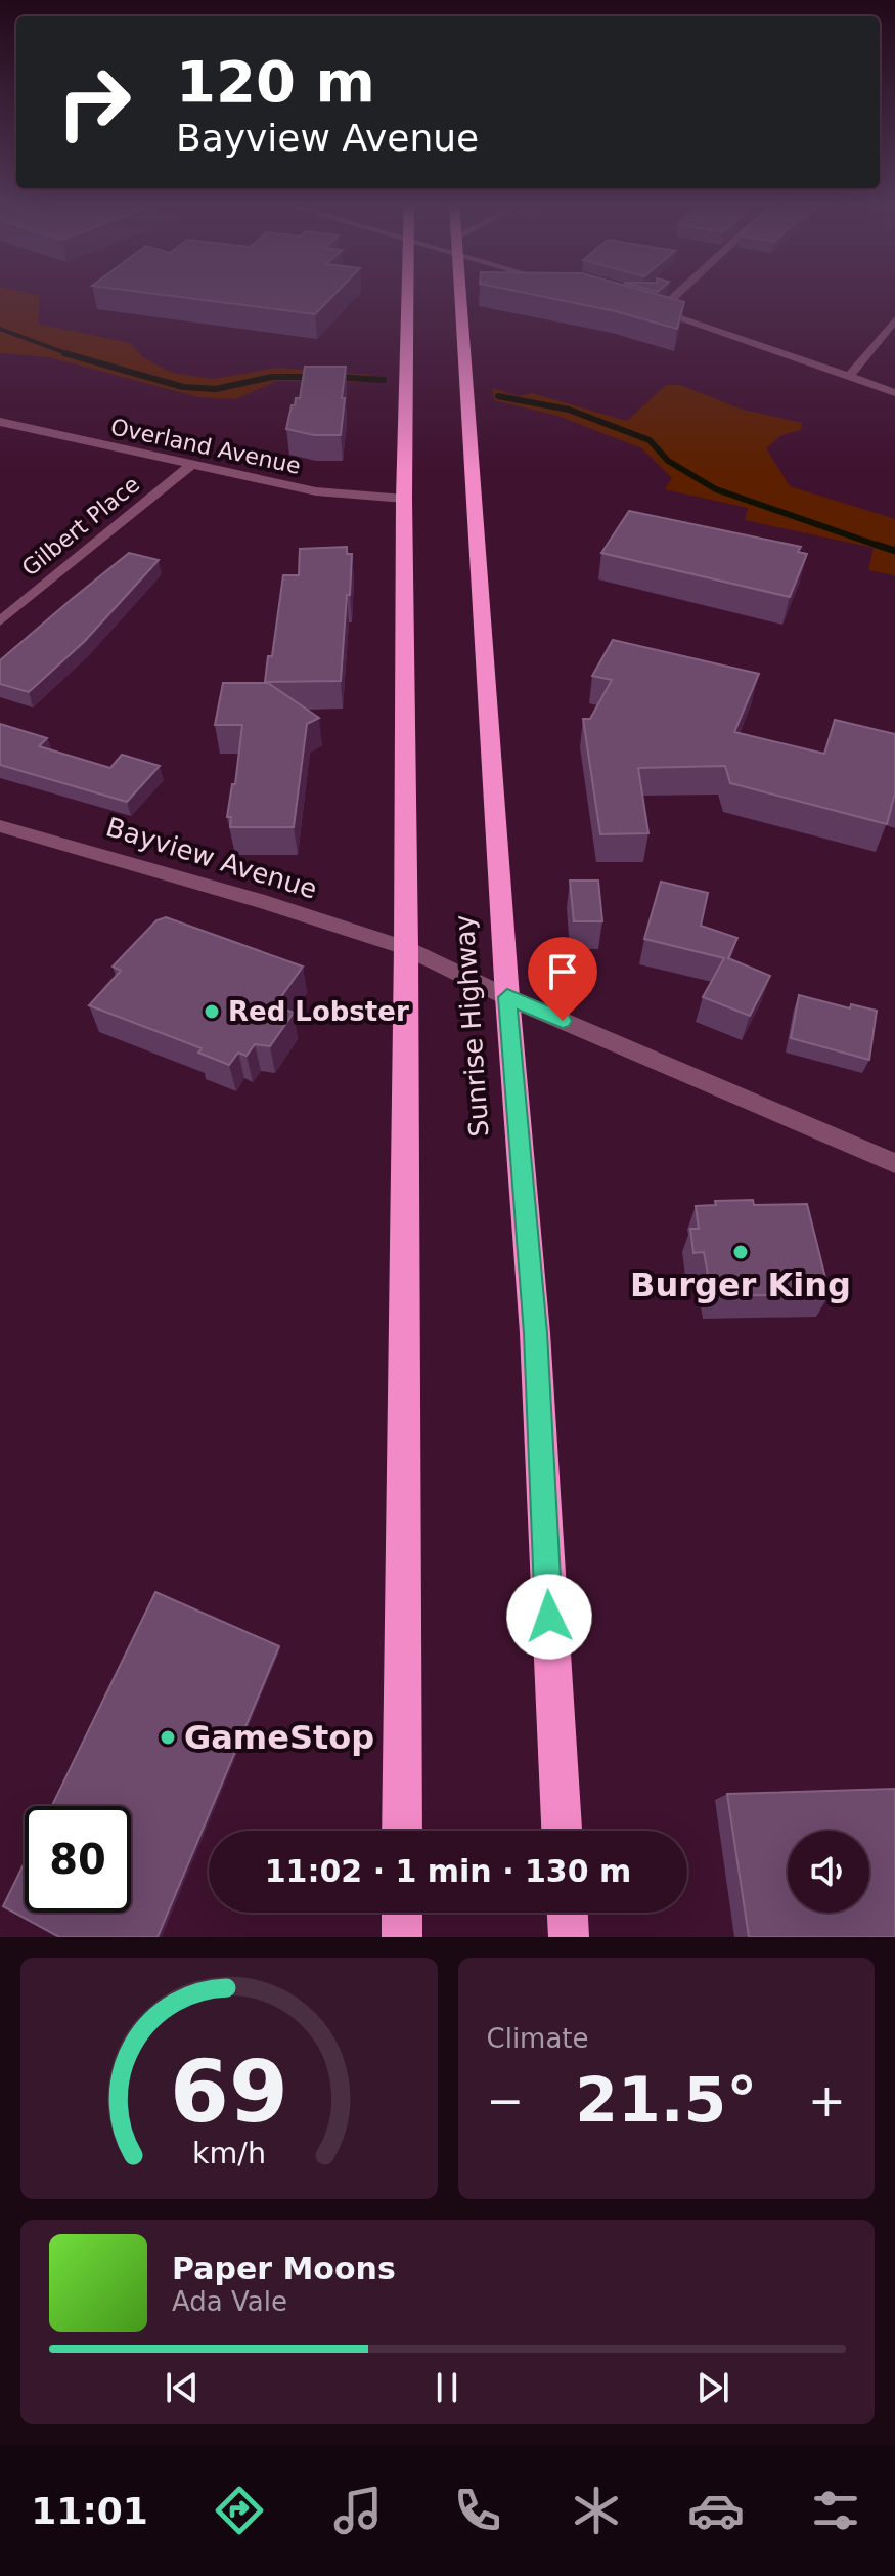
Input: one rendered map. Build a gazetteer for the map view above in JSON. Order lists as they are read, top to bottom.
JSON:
{
  "streets": {
    "highway": ["Sunrise Highway"],
    "street": ["Overland Avenue", "Gilbert Place", "Bayview Avenue"]
  },
  "crossings": [
    ["Overland Avenue", "Gilbert Place"],
    ["Bayview Avenue", "Sunrise Highway"]
  ],
  "places": ["Red Lobster", "Burger King", "GameStop"],
  "page": {
    "turn": ["120 m", "Bayview Avenue"],
    "limit": "80",
    "trip": "11:02 · 1 min · 130 m",
    "tile": "Climate",
    "heat": ["−", "21.5°", "+"],
    "song": ["Paper Moons", "Ada Vale"],
    "tabs": "11:01",
    "gauge": ["69", "km/h"]
  }
}
